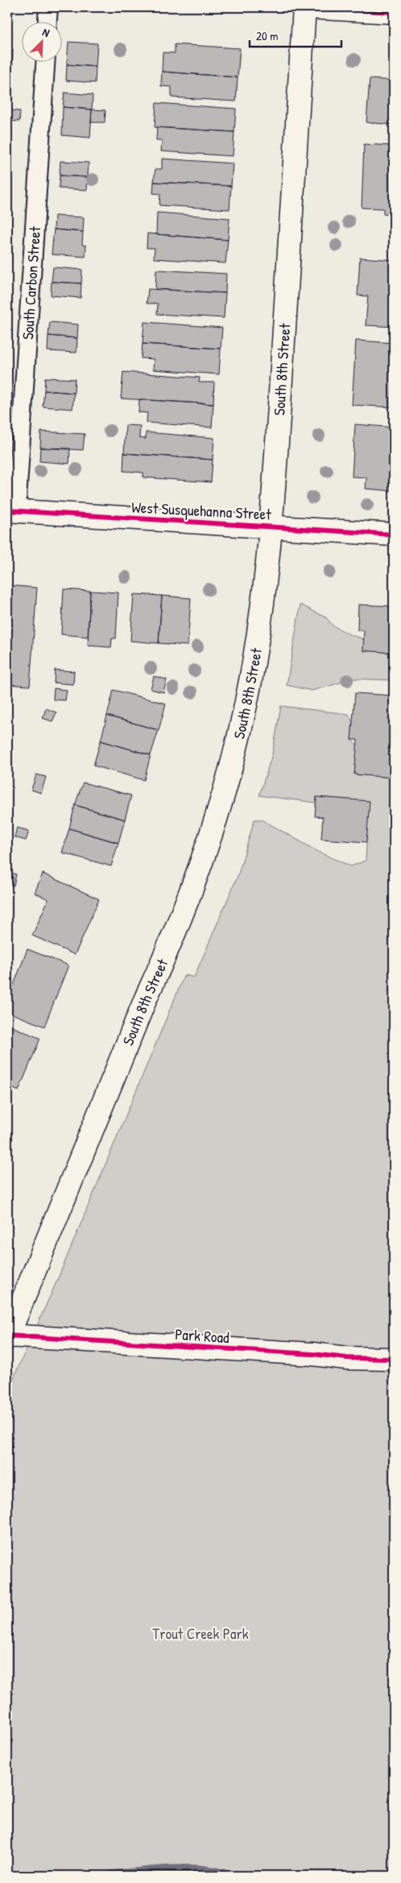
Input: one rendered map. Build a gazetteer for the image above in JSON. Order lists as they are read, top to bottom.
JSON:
{
  "streets": {
    "main road": ["South 8th Street", "West Susquehanna Street", "Park Road"],
    "lane": ["South Carbon Street"]
  },
  "crossings": [
    ["South Carbon Street", "West Susquehanna Street"],
    ["South 8th Street", "West Susquehanna Street"],
    ["South 8th Street", "Park Road"]
  ],
  "parks": ["Trout Creek Park"],
  "scale_bar": "20 m",
  "north": "top right"
}
